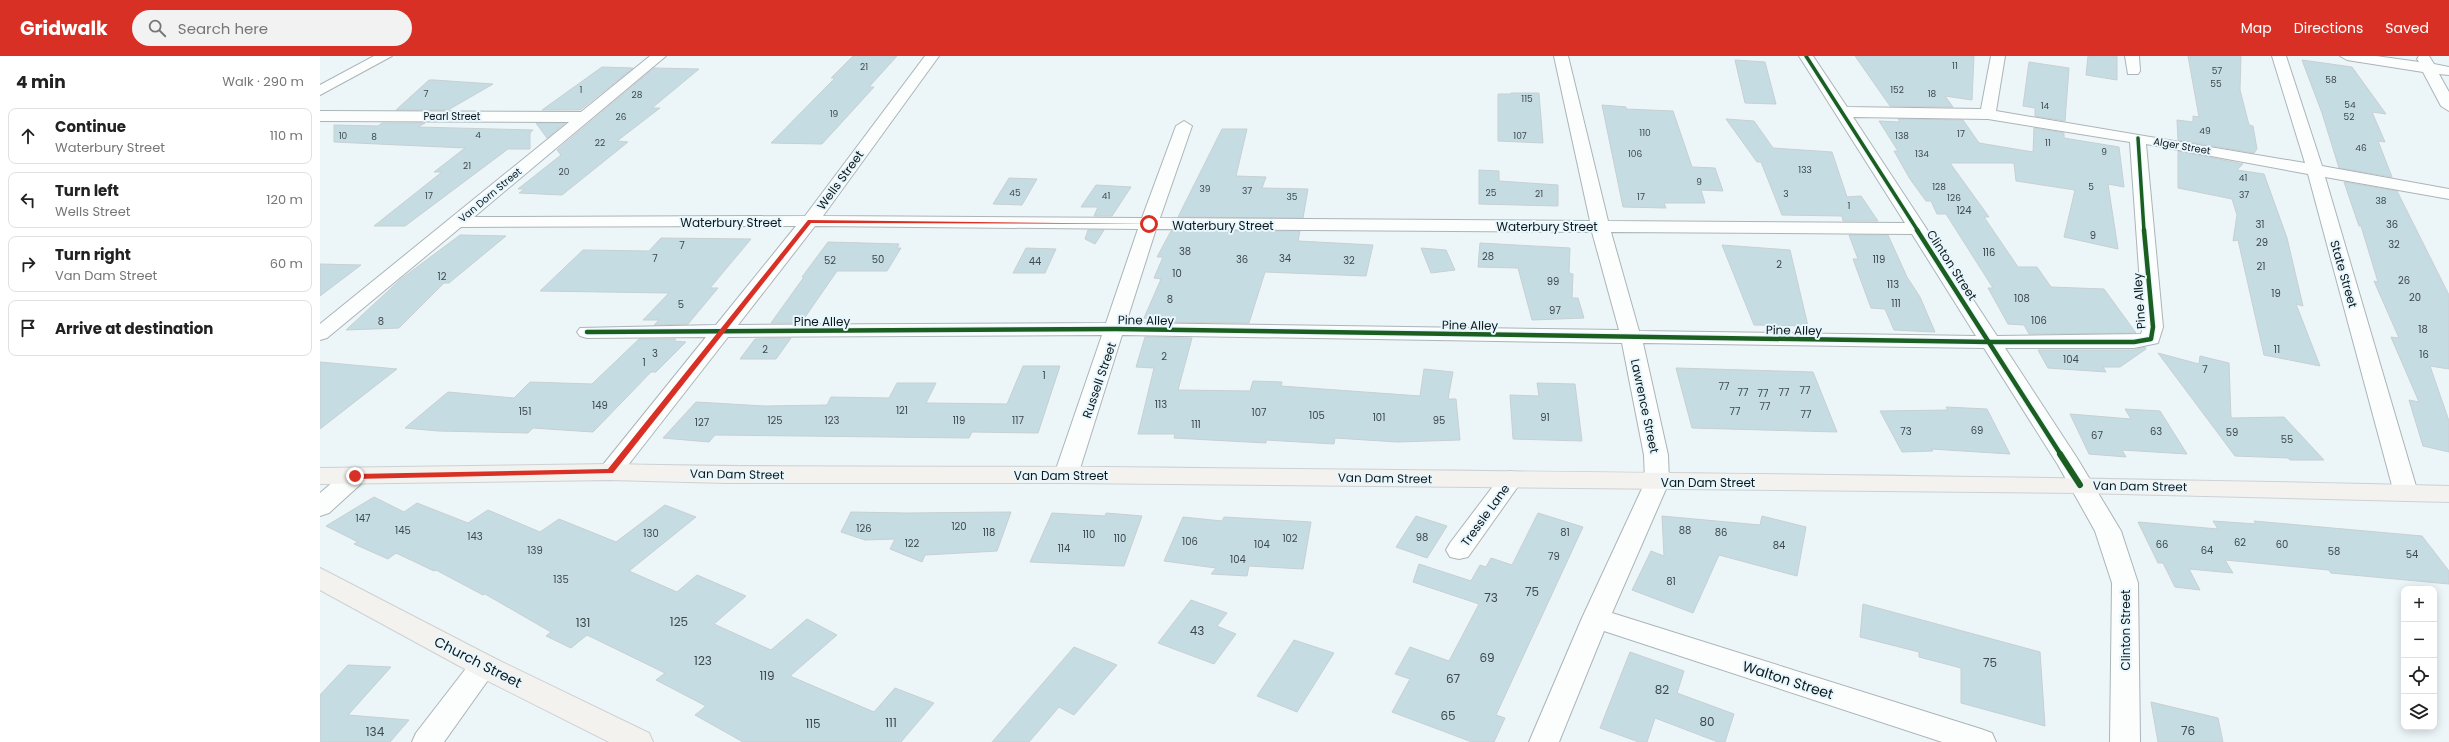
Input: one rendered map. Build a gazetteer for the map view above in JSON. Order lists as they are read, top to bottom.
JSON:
{
  "streets": {
    "main road": ["Van Dam Street", "Church Street"],
    "street": [
      "Pearl Street",
      "Alger Street",
      "Wells Street",
      "Van Dorn Street",
      "Waterbury Street",
      "Clinton Street",
      "State Street",
      "Pine Alley",
      "Russell Street",
      "Lawrence Street",
      "Tressle Lane",
      "Walton Street"
    ]
  },
  "crossings": [
    ["Pearl Street", "Van Dorn Street"],
    ["Alger Street", "Clinton Street"],
    ["Alger Street", "State Street"],
    ["Alger Street", "Pine Alley"],
    ["Wells Street", "Waterbury Street"],
    ["Wells Street", "Pine Alley"],
    ["Wells Street", "Van Dam Street"],
    ["Van Dorn Street", "Waterbury Street"],
    ["Waterbury Street", "Clinton Street"],
    ["Waterbury Street", "Russell Street"],
    ["Waterbury Street", "Lawrence Street"],
    ["Clinton Street", "Pine Alley"],
    ["Clinton Street", "Van Dam Street"],
    ["State Street", "Van Dam Street"],
    ["Pine Alley", "Russell Street"],
    ["Pine Alley", "Lawrence Street"],
    ["Russell Street", "Van Dam Street"],
    ["Lawrence Street", "Van Dam Street"],
    ["Lawrence Street", "Walton Street"],
    ["Van Dam Street", "Tressle Lane"]
  ],
  "house_numbers": [
    "11",
    "21",
    "57",
    "58",
    "55",
    "1",
    "152",
    "7",
    "18",
    "28",
    "115",
    "54",
    "14",
    "19",
    "26",
    "52",
    "49",
    "110",
    "17",
    "4",
    "10",
    "107",
    "138",
    "8",
    "22",
    "11",
    "46",
    "9",
    "106",
    "134",
    "21",
    "133",
    "20",
    "41",
    "9",
    "128",
    "5",
    "39",
    "37",
    "45",
    "25",
    "21",
    "3",
    "37",
    "17",
    "41",
    "35",
    "17",
    "126",
    "38",
    "1",
    "124",
    "31",
    "36",
    "9",
    "29",
    "32",
    "7",
    "38",
    "116",
    "28",
    "7",
    "34",
    "50",
    "36",
    "119",
    "52",
    "32",
    "44",
    "2",
    "21",
    "10",
    "12",
    "26",
    "99",
    "113",
    "19",
    "20",
    "108",
    "8",
    "111",
    "5",
    "97",
    "106",
    "8",
    "18",
    "2",
    "11",
    "3",
    "16",
    "2",
    "104",
    "1",
    "7",
    "1",
    "77",
    "77",
    "77",
    "77",
    "77",
    "113",
    "149",
    "77",
    "121",
    "151",
    "77",
    "107",
    "77",
    "105",
    "101",
    "91",
    "125",
    "123",
    "119",
    "117",
    "95",
    "127",
    "111",
    "69",
    "73",
    "63",
    "59",
    "67",
    "55",
    "147",
    "120",
    "126",
    "145",
    "88",
    "118",
    "81",
    "86",
    "130",
    "110",
    "143",
    "98",
    "110",
    "102",
    "106",
    "62",
    "122",
    "104",
    "66",
    "60",
    "84",
    "114",
    "139",
    "64",
    "58",
    "54",
    "79",
    "104",
    "135",
    "81",
    "75",
    "73",
    "125",
    "131",
    "43",
    "69",
    "123",
    "75",
    "119",
    "67",
    "82",
    "65",
    "80",
    "111",
    "115",
    "76",
    "134"
  ],
  "page": {
    "header": "Gridwalk",
    "search": "Search here",
    "nav": ["Map", "Directions", "Saved"],
    "heading": ["4 min", "Walk · 290 m"],
    "list": [
      ["Continue", "Waterbury Street", "110 m"],
      ["Turn left", "Wells Street", "120 m"],
      ["Turn right", "Van Dam Street", "60 m"],
      "Arrive at destination"
    ],
    "map_buttons": ["+", "−"]
  }
}
